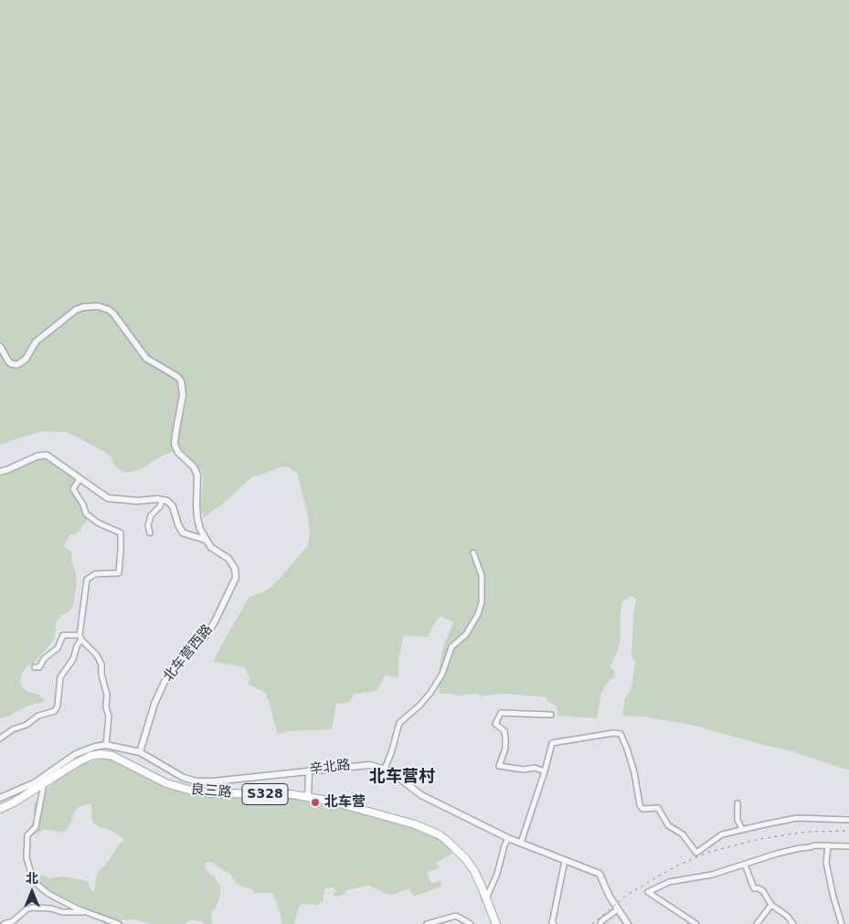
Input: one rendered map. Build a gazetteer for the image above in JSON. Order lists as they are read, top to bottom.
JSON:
{
  "streets": {
    "main road": ["良三路", "S328"],
    "street": ["北车营西路", "辛北路"]
  },
  "crossings": [
    ["北车营西路", "辛北路"]
  ],
  "districts": ["北车营村"],
  "places": ["北车营"],
  "north": "top"
}
